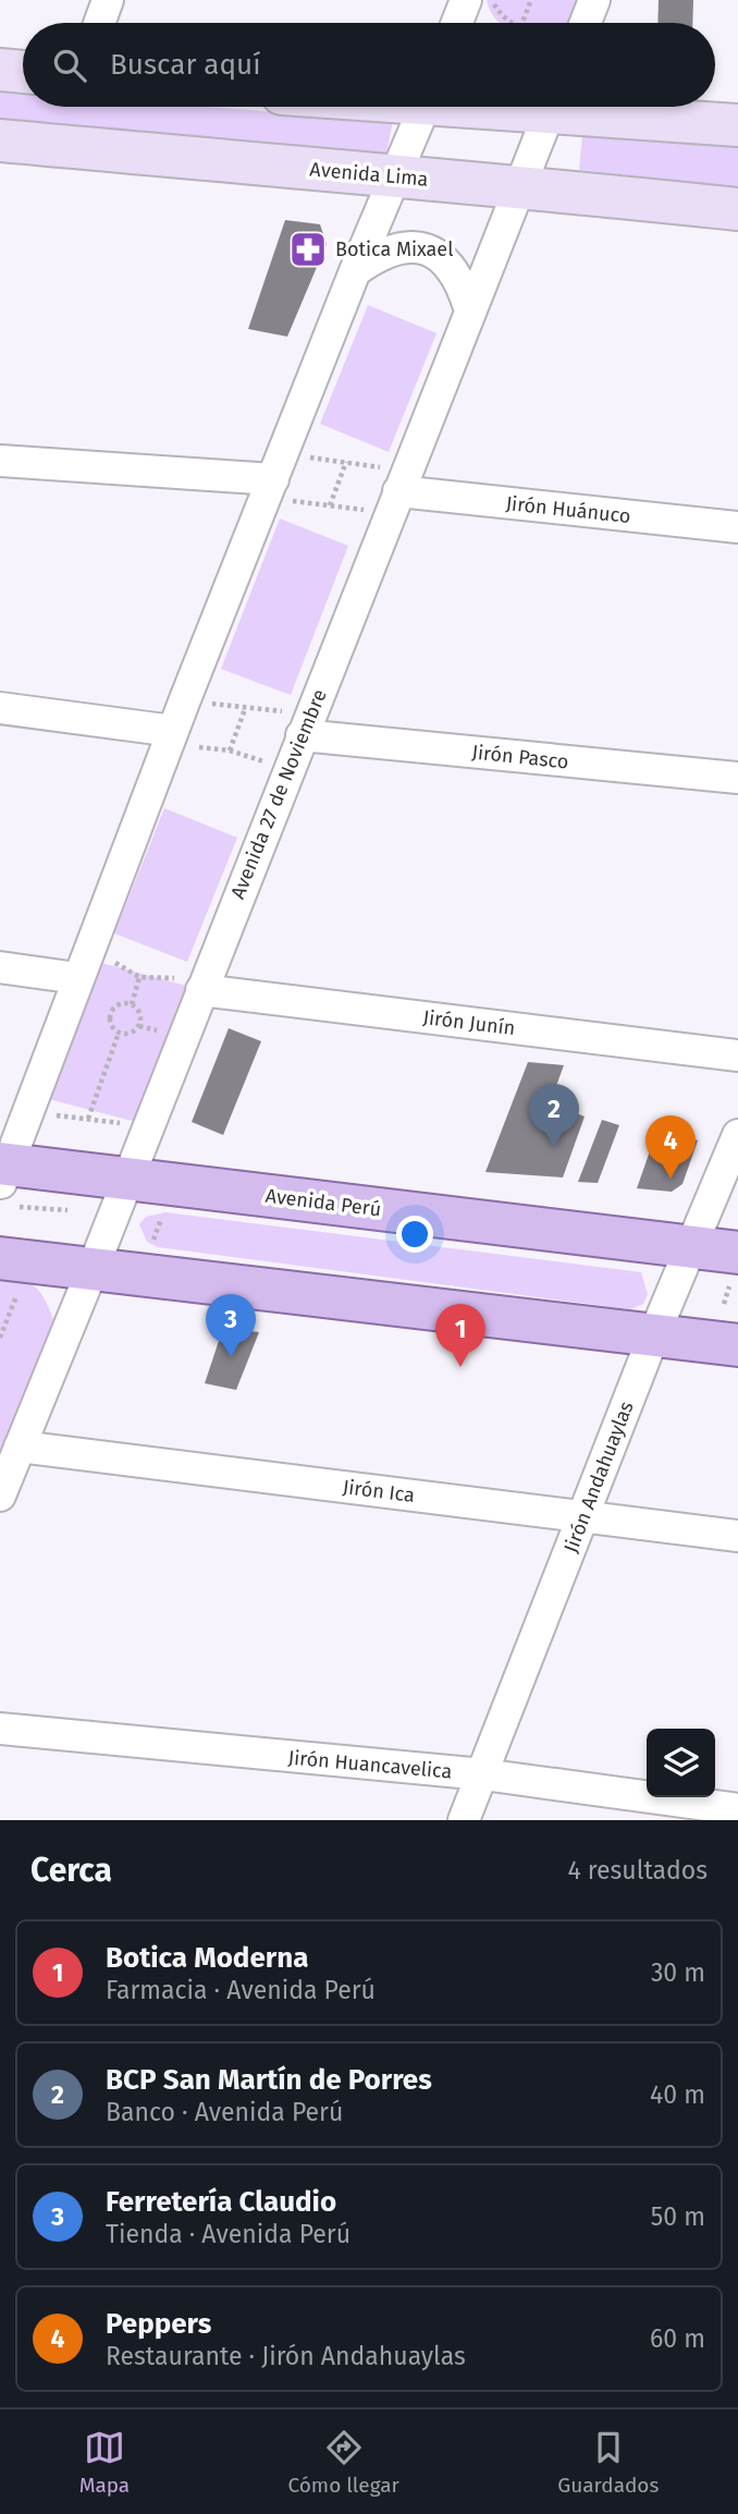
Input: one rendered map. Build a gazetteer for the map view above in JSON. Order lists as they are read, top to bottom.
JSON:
{
  "streets": {
    "main road": ["Avenida Lima", "Avenida Perú"],
    "street": [
      "Jirón Huánuco",
      "Jirón Pasco",
      "Avenida 27 de Noviembre",
      "Jirón Junín",
      "Jirón Andahuaylas",
      "Jirón Ica",
      "Jirón Huancavelica"
    ]
  },
  "crossings": [
    ["Avenida Lima", "Avenida 27 de Noviembre"],
    ["Jirón Huánuco", "Avenida 27 de Noviembre"],
    ["Jirón Pasco", "Avenida 27 de Noviembre"],
    ["Avenida 27 de Noviembre", "Jirón Junín"],
    ["Avenida 27 de Noviembre", "Avenida Perú"],
    ["Avenida 27 de Noviembre", "Jirón Ica"],
    ["Avenida Perú", "Jirón Andahuaylas"],
    ["Jirón Andahuaylas", "Jirón Ica"],
    ["Jirón Andahuaylas", "Jirón Huancavelica"]
  ],
  "places": {
    "pharmacy": ["Botica Mixael"]
  },
  "page": {
    "search": "Buscar aquí",
    "pins": [
      "2",
      "4",
      "3",
      "1"
    ],
    "heading": ["Cerca", "4 resultados"],
    "list": [
      {
        "mark": "1",
        "name": "Botica Moderna",
        "note": "Farmacia · Avenida Perú",
        "value": "30 m"
      },
      {
        "mark": "2",
        "name": "BCP San Martín de Porres",
        "note": "Banco · Avenida Perú",
        "value": "40 m"
      },
      {
        "mark": "3",
        "name": "Ferretería Claudio",
        "note": "Tienda · Avenida Perú",
        "value": "50 m"
      },
      {
        "mark": "4",
        "name": "Peppers",
        "note": "Restaurante · Jirón Andahuaylas",
        "value": "60 m"
      }
    ],
    "nav": ["Mapa", "Cómo llegar", "Guardados"]
  }
}
